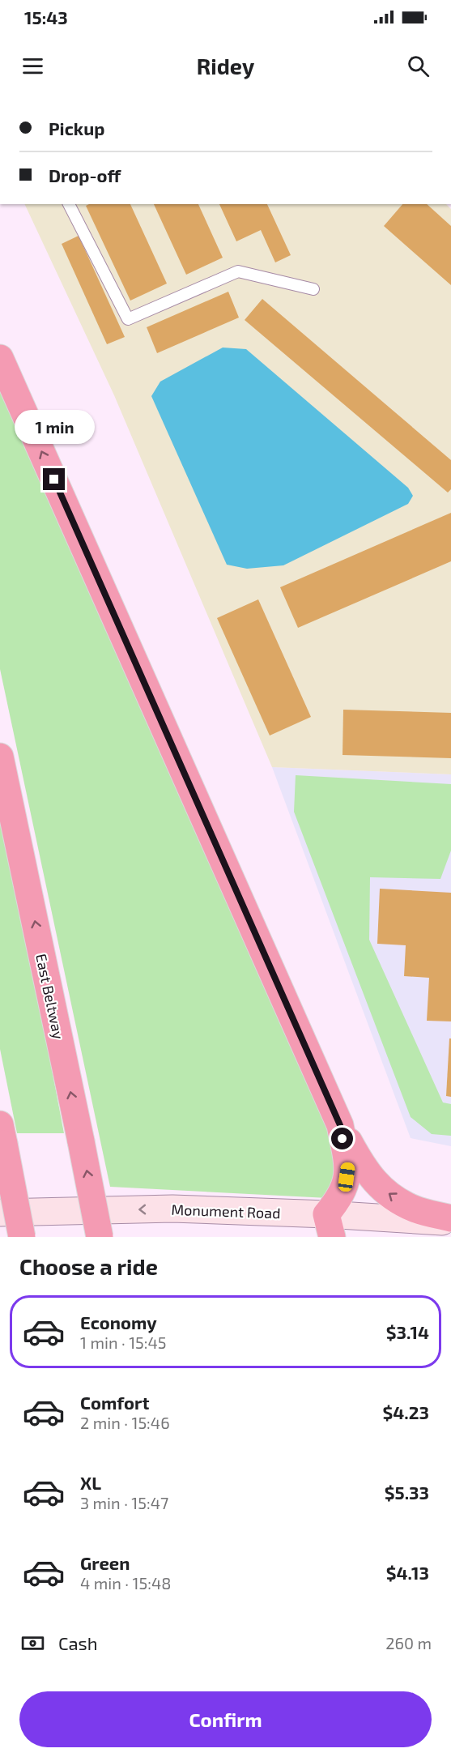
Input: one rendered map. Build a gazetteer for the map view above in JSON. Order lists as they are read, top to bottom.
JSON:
{
  "streets": {
    "highway": ["East Beltway"],
    "main road": ["Monument Road"]
  },
  "one_way": ["Monument Road"],
  "page": {
    "status": "15:43",
    "header": "Ridey",
    "banner": ["Pickup", "Drop-off"],
    "bubble": "1 min",
    "heading": "Choose a ride",
    "list": [
      {
        "name": "Economy",
        "note": "1 min · 15:45",
        "value": "$3.14"
      },
      {
        "name": "Comfort",
        "note": "2 min · 15:46",
        "value": "$4.23"
      },
      {
        "name": "XL",
        "note": "3 min · 15:47",
        "value": "$5.33"
      },
      {
        "name": "Green",
        "note": "4 min · 15:48",
        "value": "$4.13"
      }
    ],
    "pay": ["Cash", "260 m"],
    "buttons": "Confirm"
  }
}
